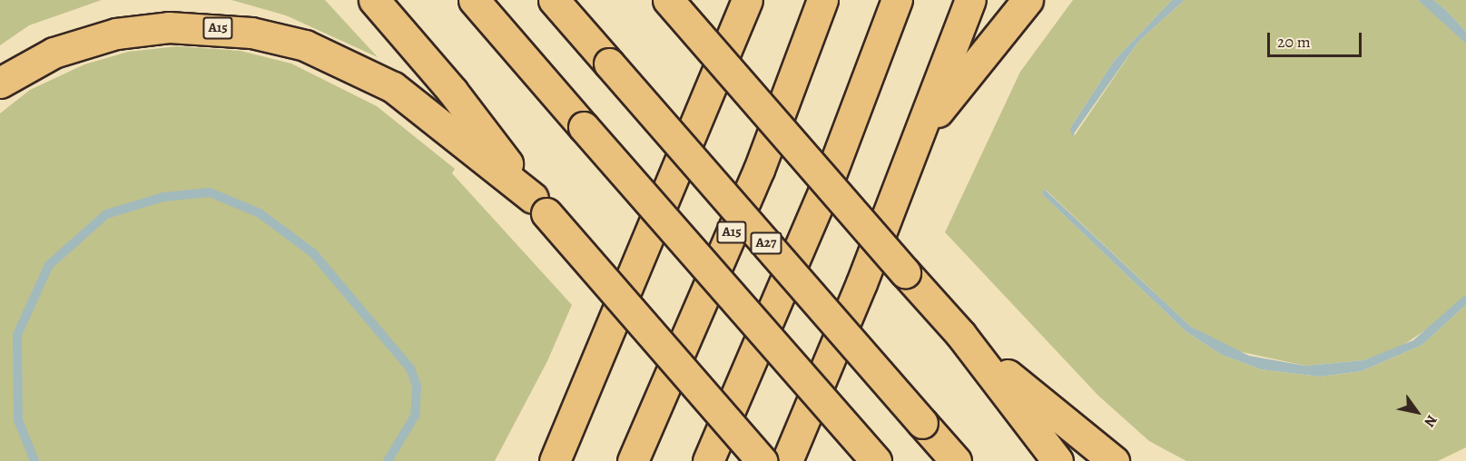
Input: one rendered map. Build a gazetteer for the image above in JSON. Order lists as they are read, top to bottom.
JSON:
{
  "streets": {
    "highway": ["A15", "A27"]
  },
  "scale_bar": "20 m",
  "north": "bottom right"
}
